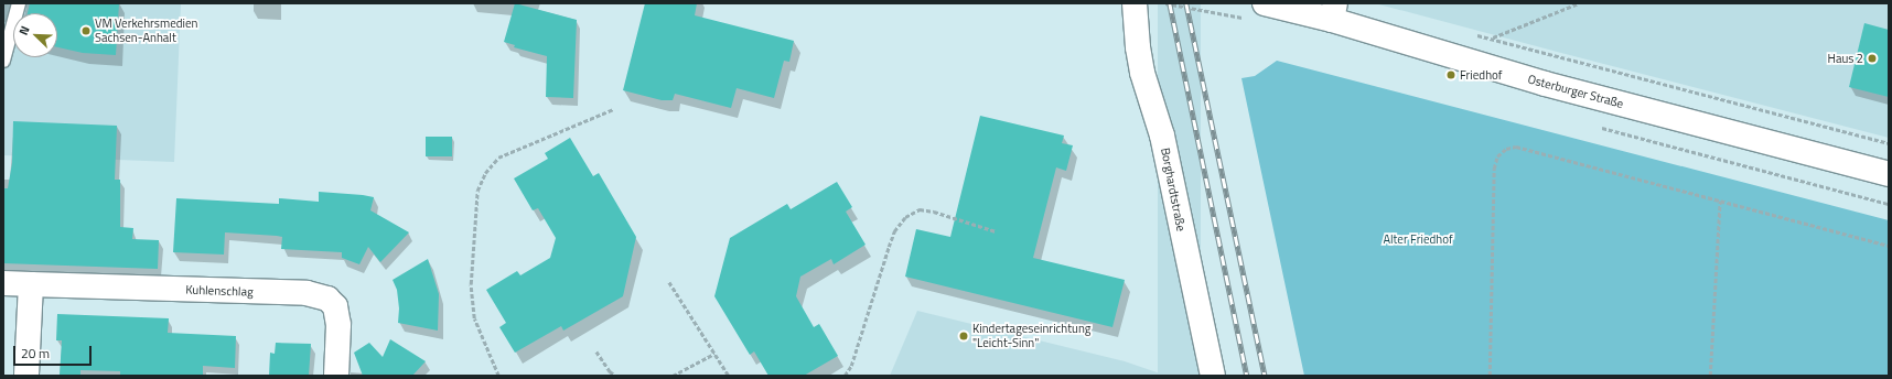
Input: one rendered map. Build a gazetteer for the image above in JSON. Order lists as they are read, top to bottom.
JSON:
{
  "streets": {
    "street": ["Osterburger Straße", "Borghardtstraße", "Kuhlenschlag"]
  },
  "parks": ["Alter Friedhof"],
  "places": [
    "VM Verkehrsmedien Sachsen-Anhalt",
    "Haus 2",
    "Friedhof",
    "Kindertageseinrichtung \"Leicht-Sinn\""
  ],
  "scale_bar": "20 m",
  "north": "top left"
}
